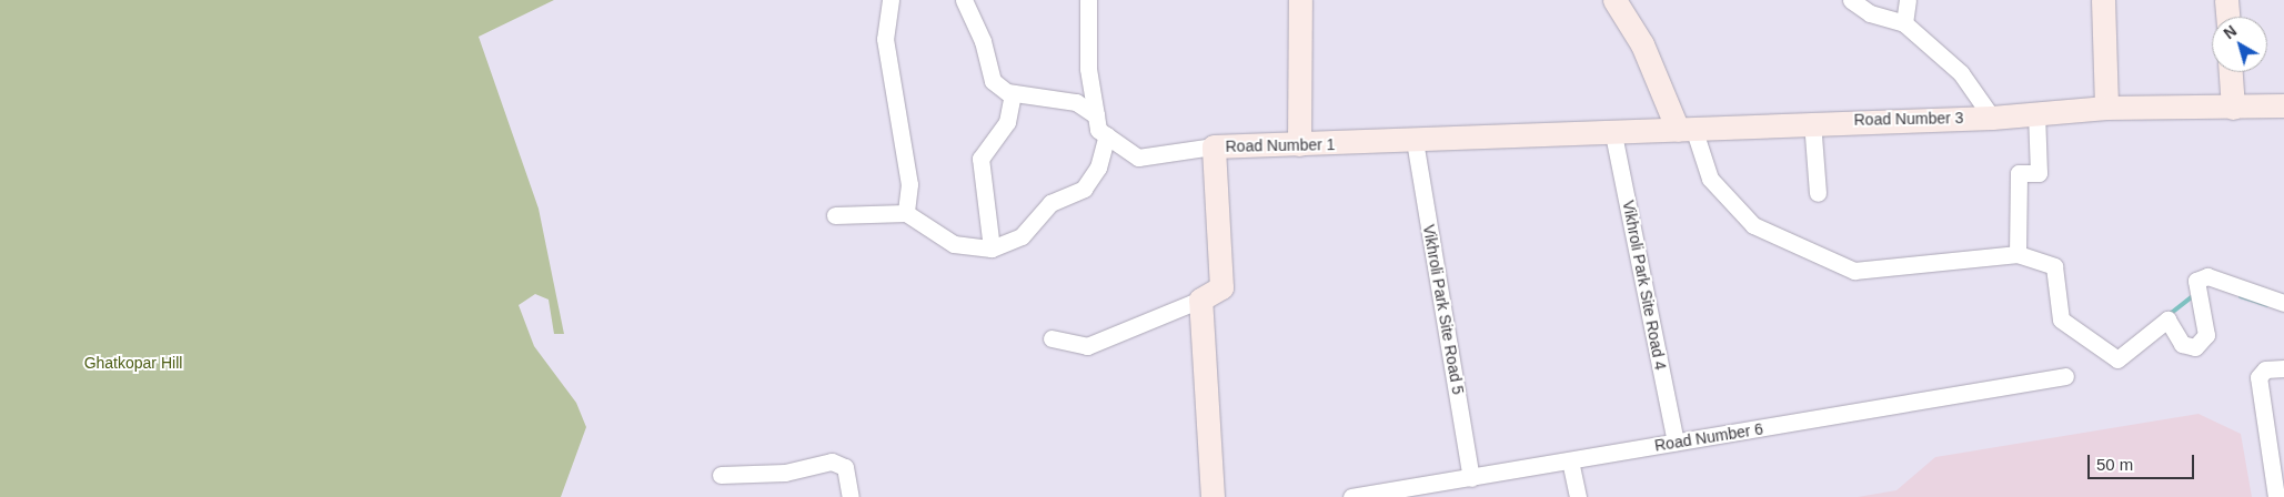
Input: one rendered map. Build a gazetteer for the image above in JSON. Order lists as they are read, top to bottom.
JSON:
{
  "streets": {
    "street": [
      "Road Number 3",
      "Road Number 1",
      "Vikhroli Park Site Road 4",
      "Vikhroli Park Site Road 5",
      "Road Number 6"
    ]
  },
  "crossings": [
    ["Road Number 3", "Road Number 1"],
    ["Road Number 1", "Vikhroli Park Site Road 4"],
    ["Road Number 1", "Vikhroli Park Site Road 5"],
    ["Vikhroli Park Site Road 4", "Road Number 6"],
    ["Vikhroli Park Site Road 5", "Road Number 6"]
  ],
  "parks": ["Ghatkopar Hill"],
  "scale_bar": "50 m",
  "north": "top left"
}
